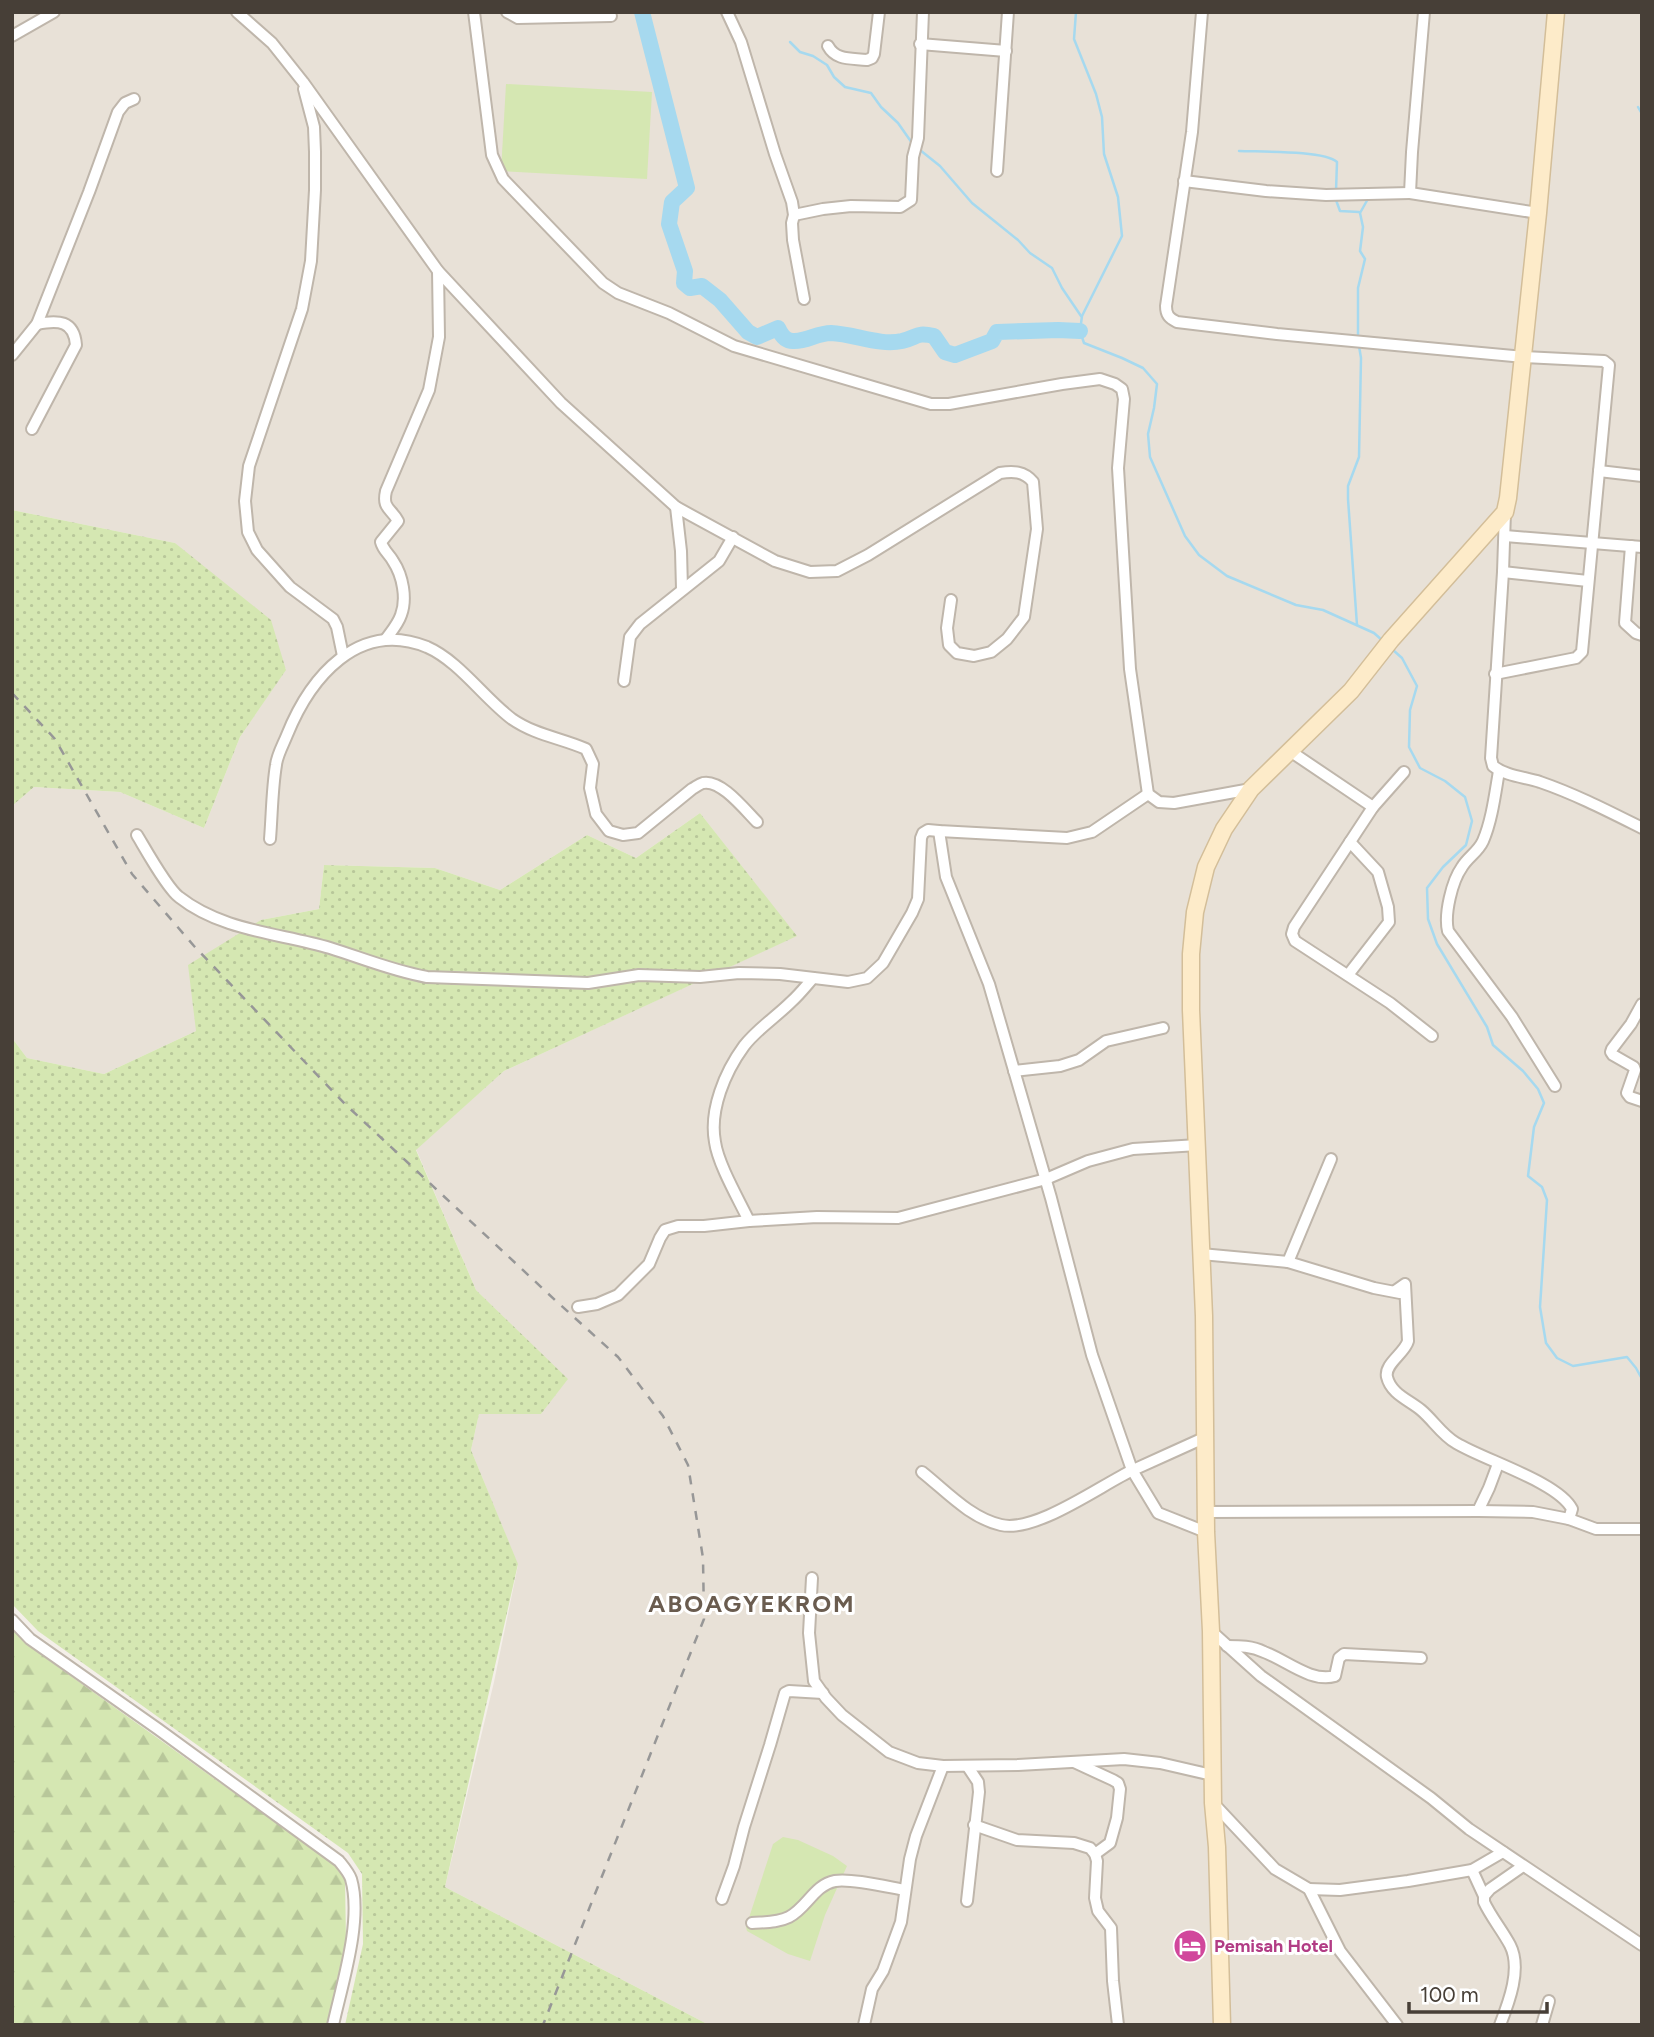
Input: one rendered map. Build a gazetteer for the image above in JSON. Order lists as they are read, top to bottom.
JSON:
{
  "districts": ["ABOAGYEKROM"],
  "places": {
    "hotel": ["Pemisah Hotel"]
  },
  "scale_bar": "100 m"
}
